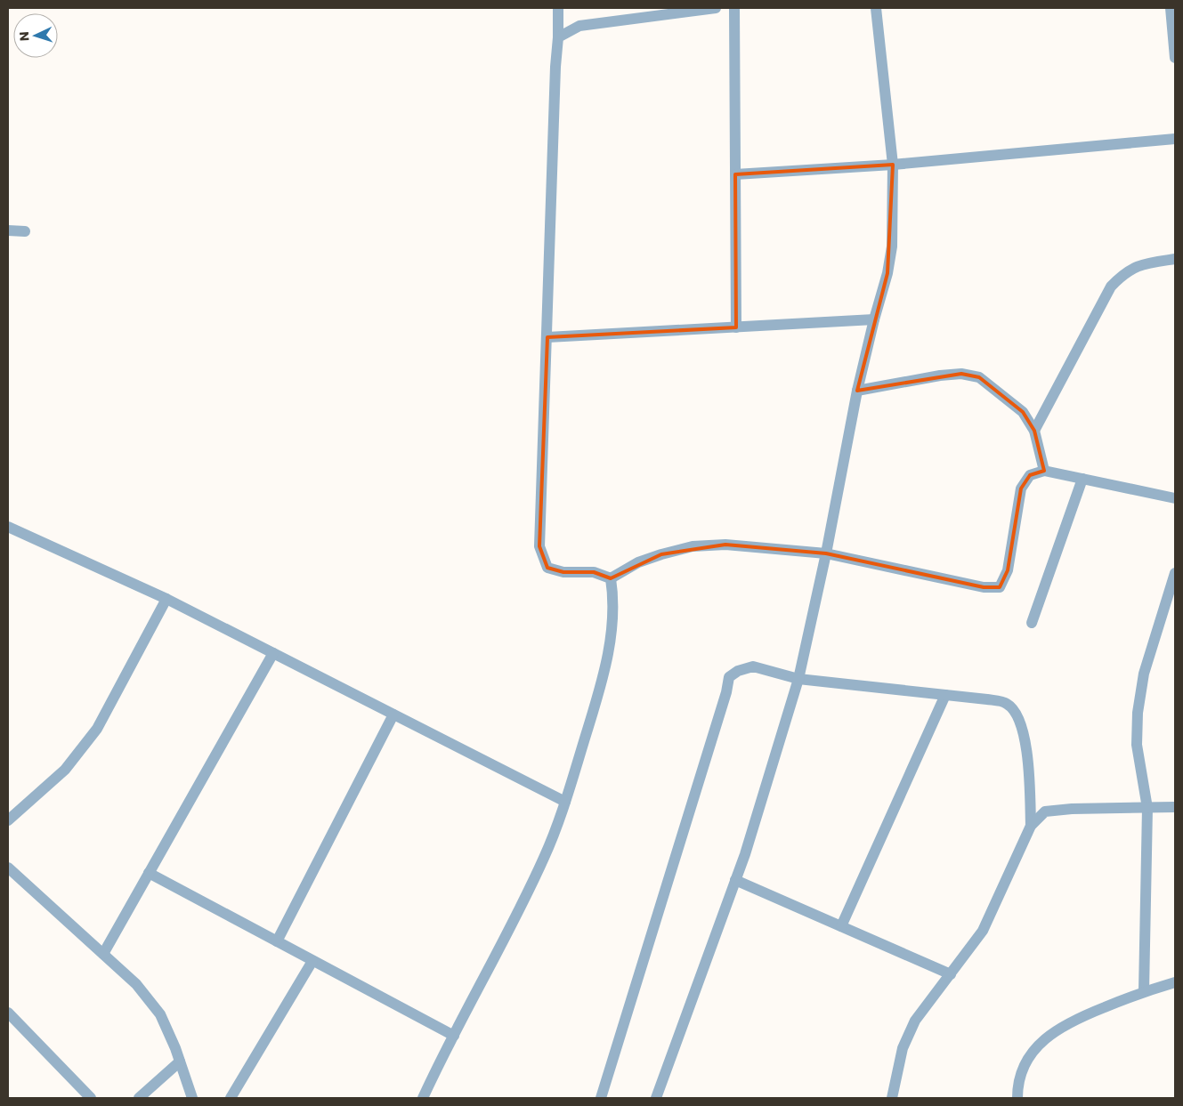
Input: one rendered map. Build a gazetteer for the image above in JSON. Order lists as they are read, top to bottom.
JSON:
{
  "north": "left"
}
